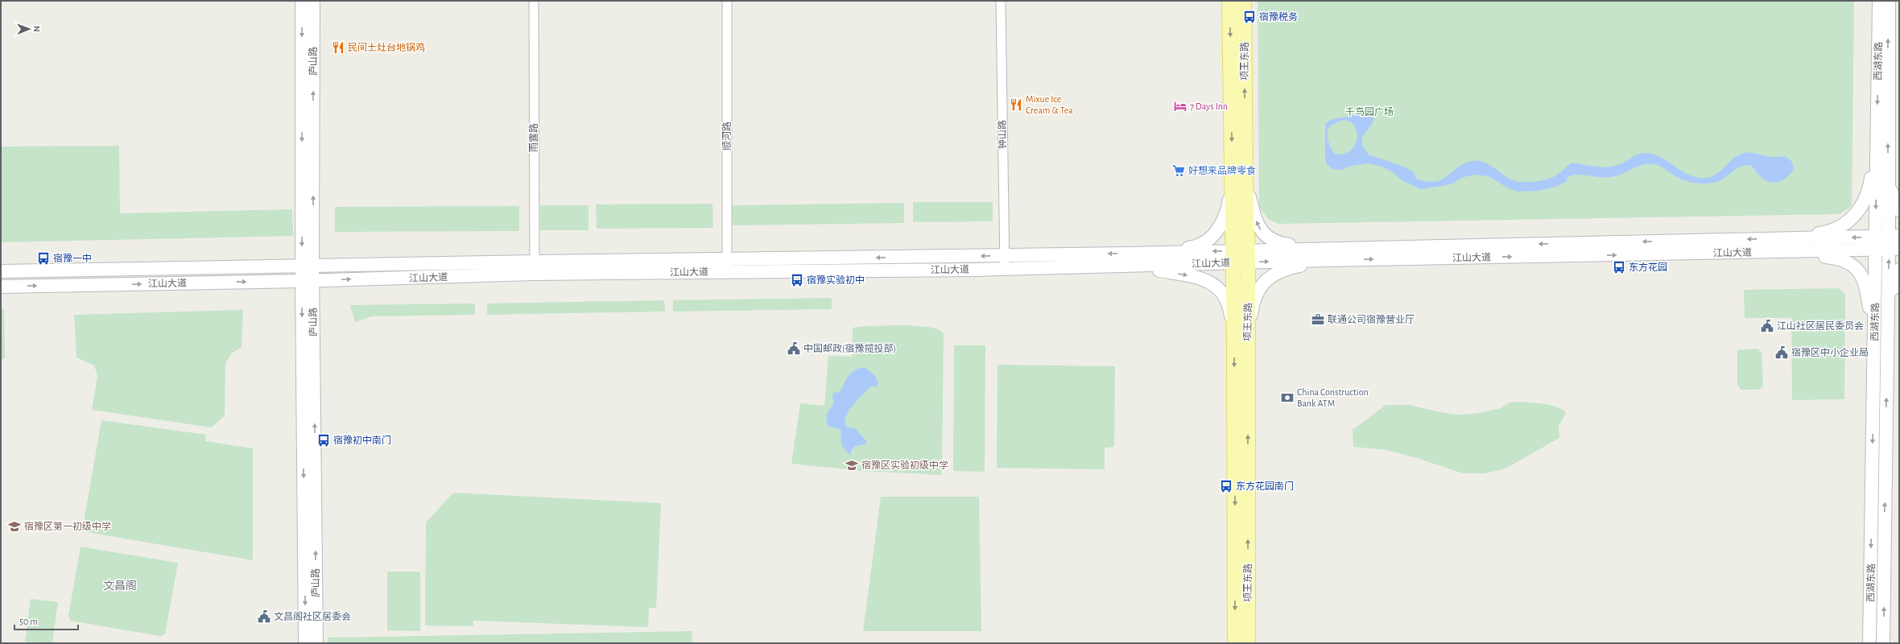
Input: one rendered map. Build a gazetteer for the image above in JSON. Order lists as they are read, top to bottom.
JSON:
{
  "streets": {
    "main road": [
      "庐山路",
      "项王东路",
      "西湖东路",
      "江山大道"
    ],
    "street": ["钟山路", "顺河路", "雨露路"]
  },
  "crossings": [
    ["庐山路", "江山大道"],
    ["项王东路", "江山大道"],
    ["西湖东路", "江山大道"],
    ["钟山路", "江山大道"],
    ["顺河路", "江山大道"],
    ["雨露路", "江山大道"]
  ],
  "districts": ["文昌阁"],
  "parks": ["千鸟园广场"],
  "places": {
    "bus stop": [
      "宿豫税务",
      "宿豫一中",
      "东方花园",
      "宿豫实验初中",
      "宿豫初中南门",
      "东方花园南门"
    ],
    "restaurant": ["民间土灶台地锅鸡", "Mixue Ice Cream & Tea"],
    "hotel": ["7 Days Inn"],
    "supermarket": ["好想来品牌零食"],
    "office": ["联通公司宿豫营业厅"],
    "public building": [
      "江山社区居民委员会",
      "中国邮政(宿豫揽投部)",
      "宿豫区中小企业局",
      "文昌阁社区居委会"
    ],
    "bank": ["China Construction Bank ATM"],
    "school or university": ["宿豫区实验初级中学", "宿豫区第一初级中学"]
  },
  "scale_bar": "50 m",
  "north": "right"
}
